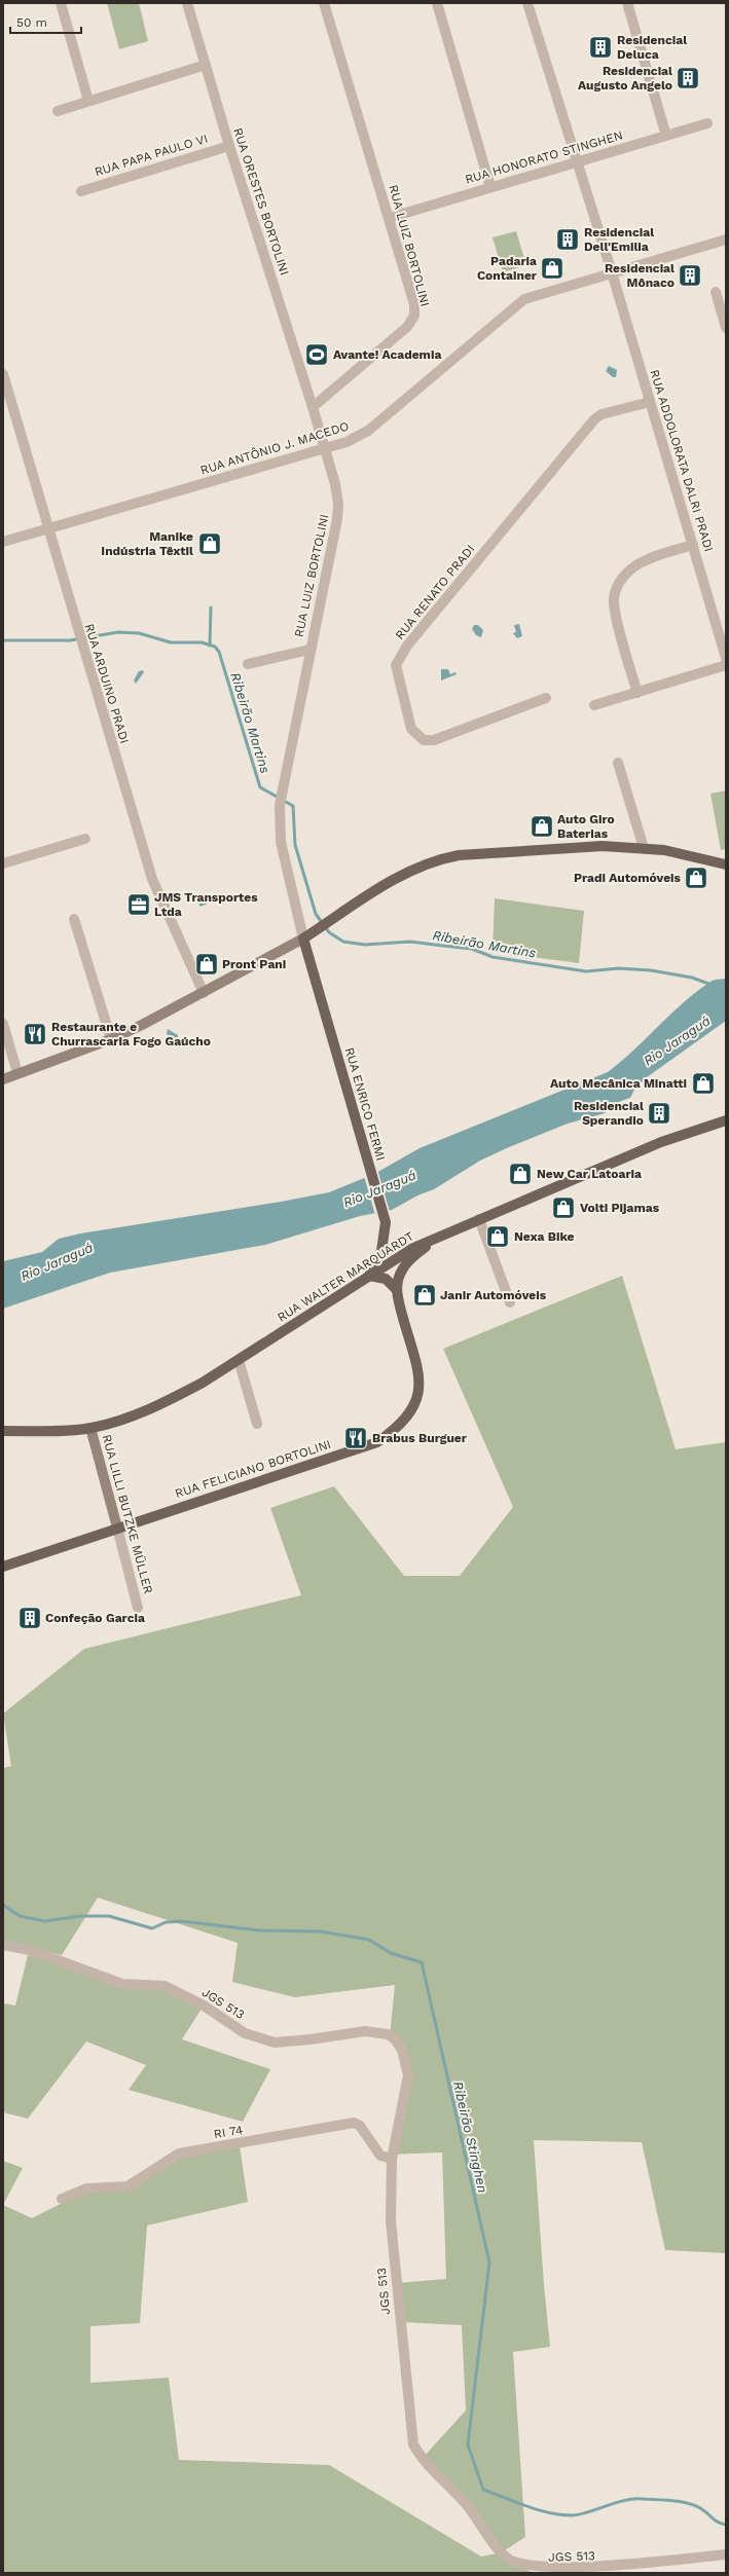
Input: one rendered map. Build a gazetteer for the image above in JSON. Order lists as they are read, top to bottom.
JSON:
{
  "streets": {
    "main road": [
      "RUA ENRICO FERMI",
      "RUA WALTER MARQUARDT",
      "RUA FELICIANO BORTOLINI",
      "RUA LILLI BUTZKE MÜLLER"
    ],
    "street": [
      "RUA PAPA PAULO VI",
      "RUA HONORATO STINGHEN",
      "RUA ORESTES BORTOLINI",
      "RUA LUIZ BORTOLINI",
      "RUA ANTÔNIO J. MACEDO",
      "RUA ADDOLORATA DALRI PRADI",
      "RUA RENATO PRADI",
      "RUA ARDUINO PRADI",
      "JGS 513",
      "RI 74"
    ]
  },
  "crossings": [
    ["RUA PAPA PAULO VI", "RUA ORESTES BORTOLINI"],
    ["RUA HONORATO STINGHEN", "RUA LUIZ BORTOLINI"],
    ["RUA HONORATO STINGHEN", "RUA ADDOLORATA DALRI PRADI"],
    ["RUA ORESTES BORTOLINI", "RUA LUIZ BORTOLINI"],
    ["RUA LUIZ BORTOLINI", "RUA ANTÔNIO J. MACEDO"],
    ["RUA LUIZ BORTOLINI", "RUA ENRICO FERMI"],
    ["RUA ANTÔNIO J. MACEDO", "RUA ADDOLORATA DALRI PRADI"],
    ["RUA ANTÔNIO J. MACEDO", "RUA ARDUINO PRADI"],
    ["RUA ADDOLORATA DALRI PRADI", "RUA RENATO PRADI"],
    ["RUA ENRICO FERMI", "RUA WALTER MARQUARDT"],
    ["RUA WALTER MARQUARDT", "RUA LILLI BUTZKE MÜLLER"],
    ["RUA FELICIANO BORTOLINI", "RUA LILLI BUTZKE MÜLLER"],
    ["JGS 513", "RI 74"]
  ],
  "water": ["Ribeirão Martins", "Rio Jaraguá", "Ribeirão Stinghen"],
  "places": {
    "building": [
      "Residencial Deluca",
      "Residencial Augusto Angelo",
      "Residencial Dell'Emilia",
      "Residencial Mônaco",
      "Residencial Sperandio",
      "Confeção Garcia"
    ],
    "shop": [
      "Padaria Container",
      "Manike Indústria Têxtil",
      "Auto Giro Baterias",
      "Pradi Automóveis",
      "Pront Pani",
      "Auto Mecânica Minatti",
      "New Car Latoaria",
      "Volti Pijamas",
      "Nexa Bike",
      "Janir Automóveis"
    ],
    "sports": ["Avante! Academia"],
    "office": ["JMS Transportes Ltda"],
    "restaurant": ["Restaurante e Churrascaria Fogo Gaúcho", "Brabus Burguer"]
  },
  "scale_bar": "50 m"
}
